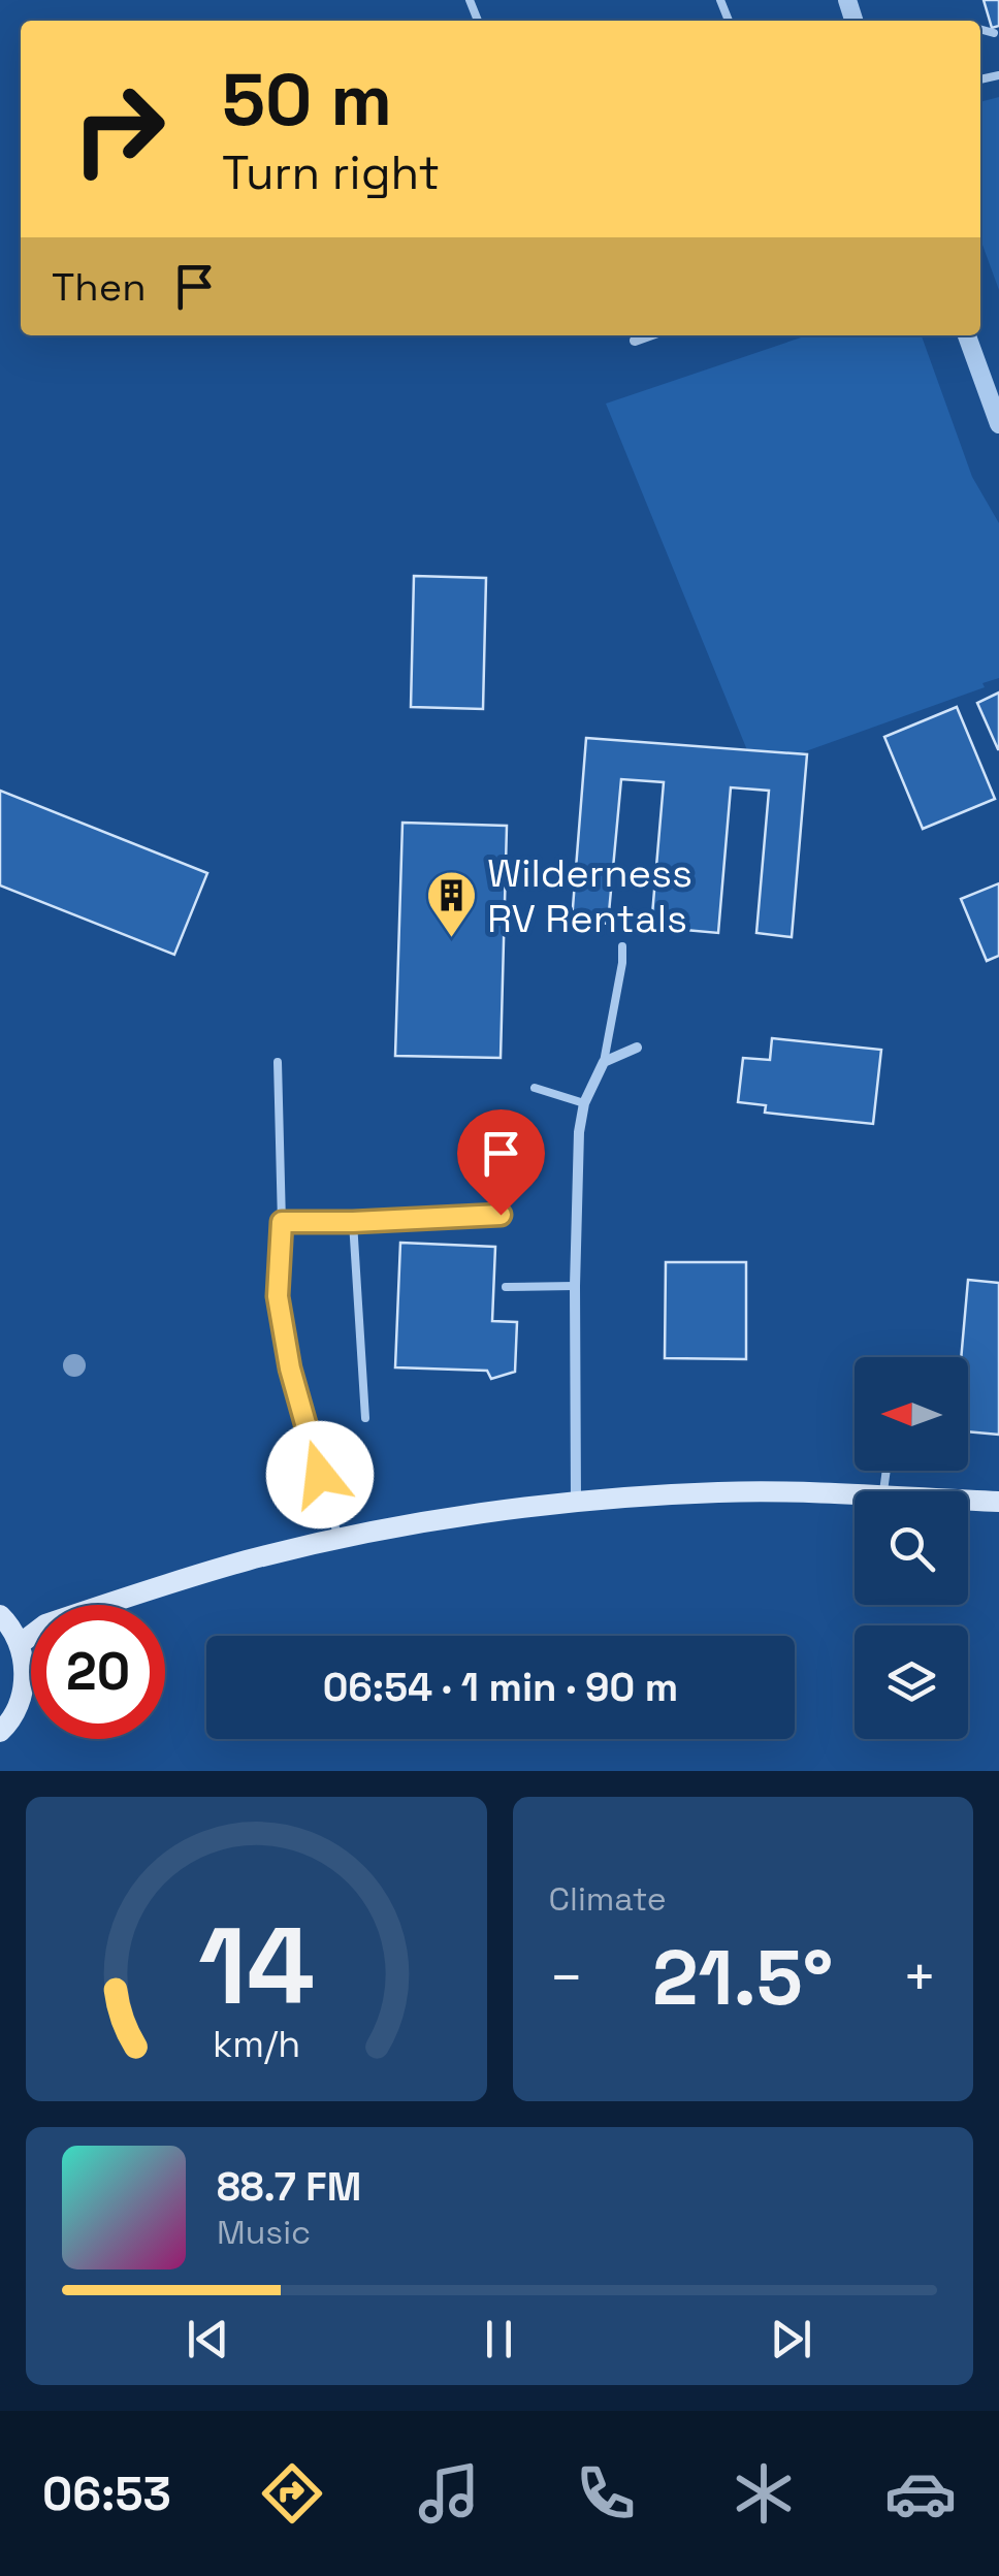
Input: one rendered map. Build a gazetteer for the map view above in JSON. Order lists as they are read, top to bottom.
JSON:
{
  "places": {
    "building": ["Wilderness RV Rentals"]
  },
  "north": "left",
  "page": {
    "turn": ["50 m", "Turn right"],
    "then": "Then",
    "limit": "20",
    "trip": "06:54 · 1 min · 90 m",
    "tile": "Climate",
    "heat": ["−", "21.5°", "+"],
    "song": ["88.7 FM", "Music"],
    "tabs": "06:53",
    "gauge": ["14", "km/h"]
  }
}
